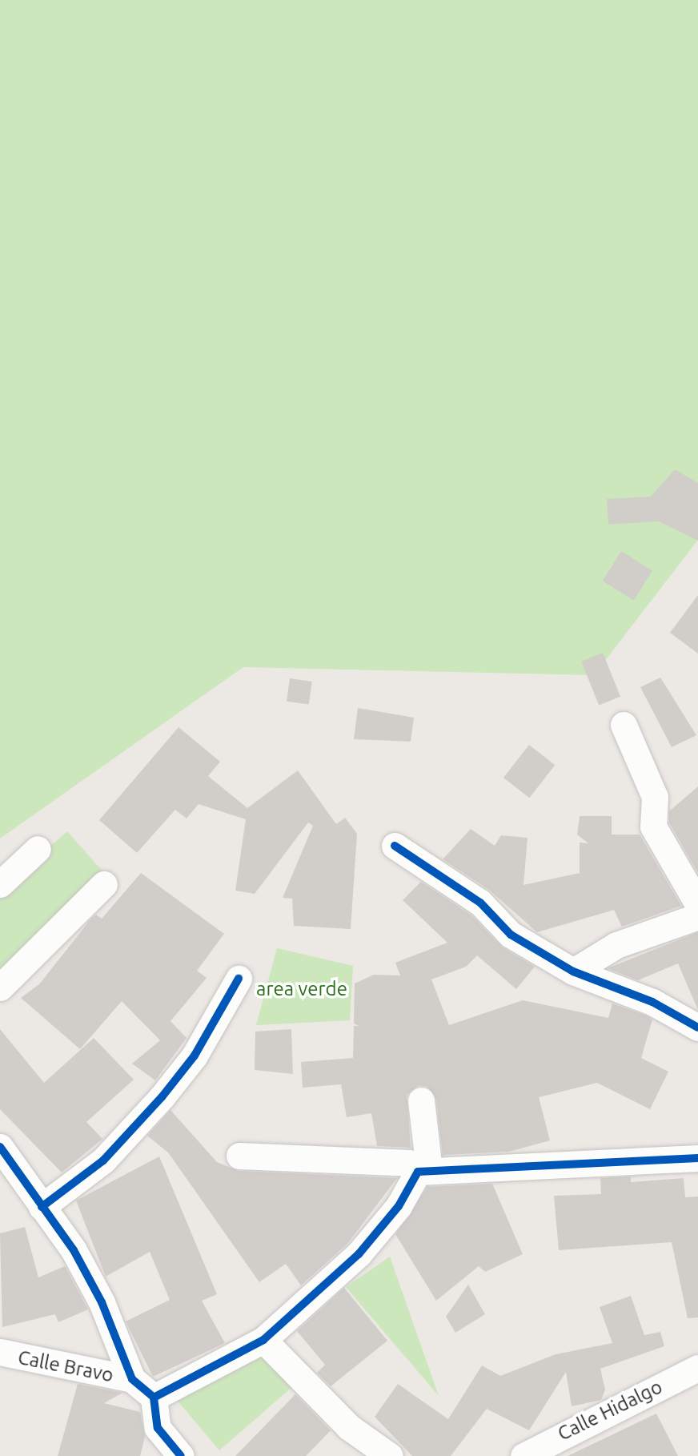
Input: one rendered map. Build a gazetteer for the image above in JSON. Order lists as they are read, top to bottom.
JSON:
{
  "streets": {
    "street": ["Calle Bravo", "Calle Hidalgo"]
  },
  "parks": ["area verde"]
}
